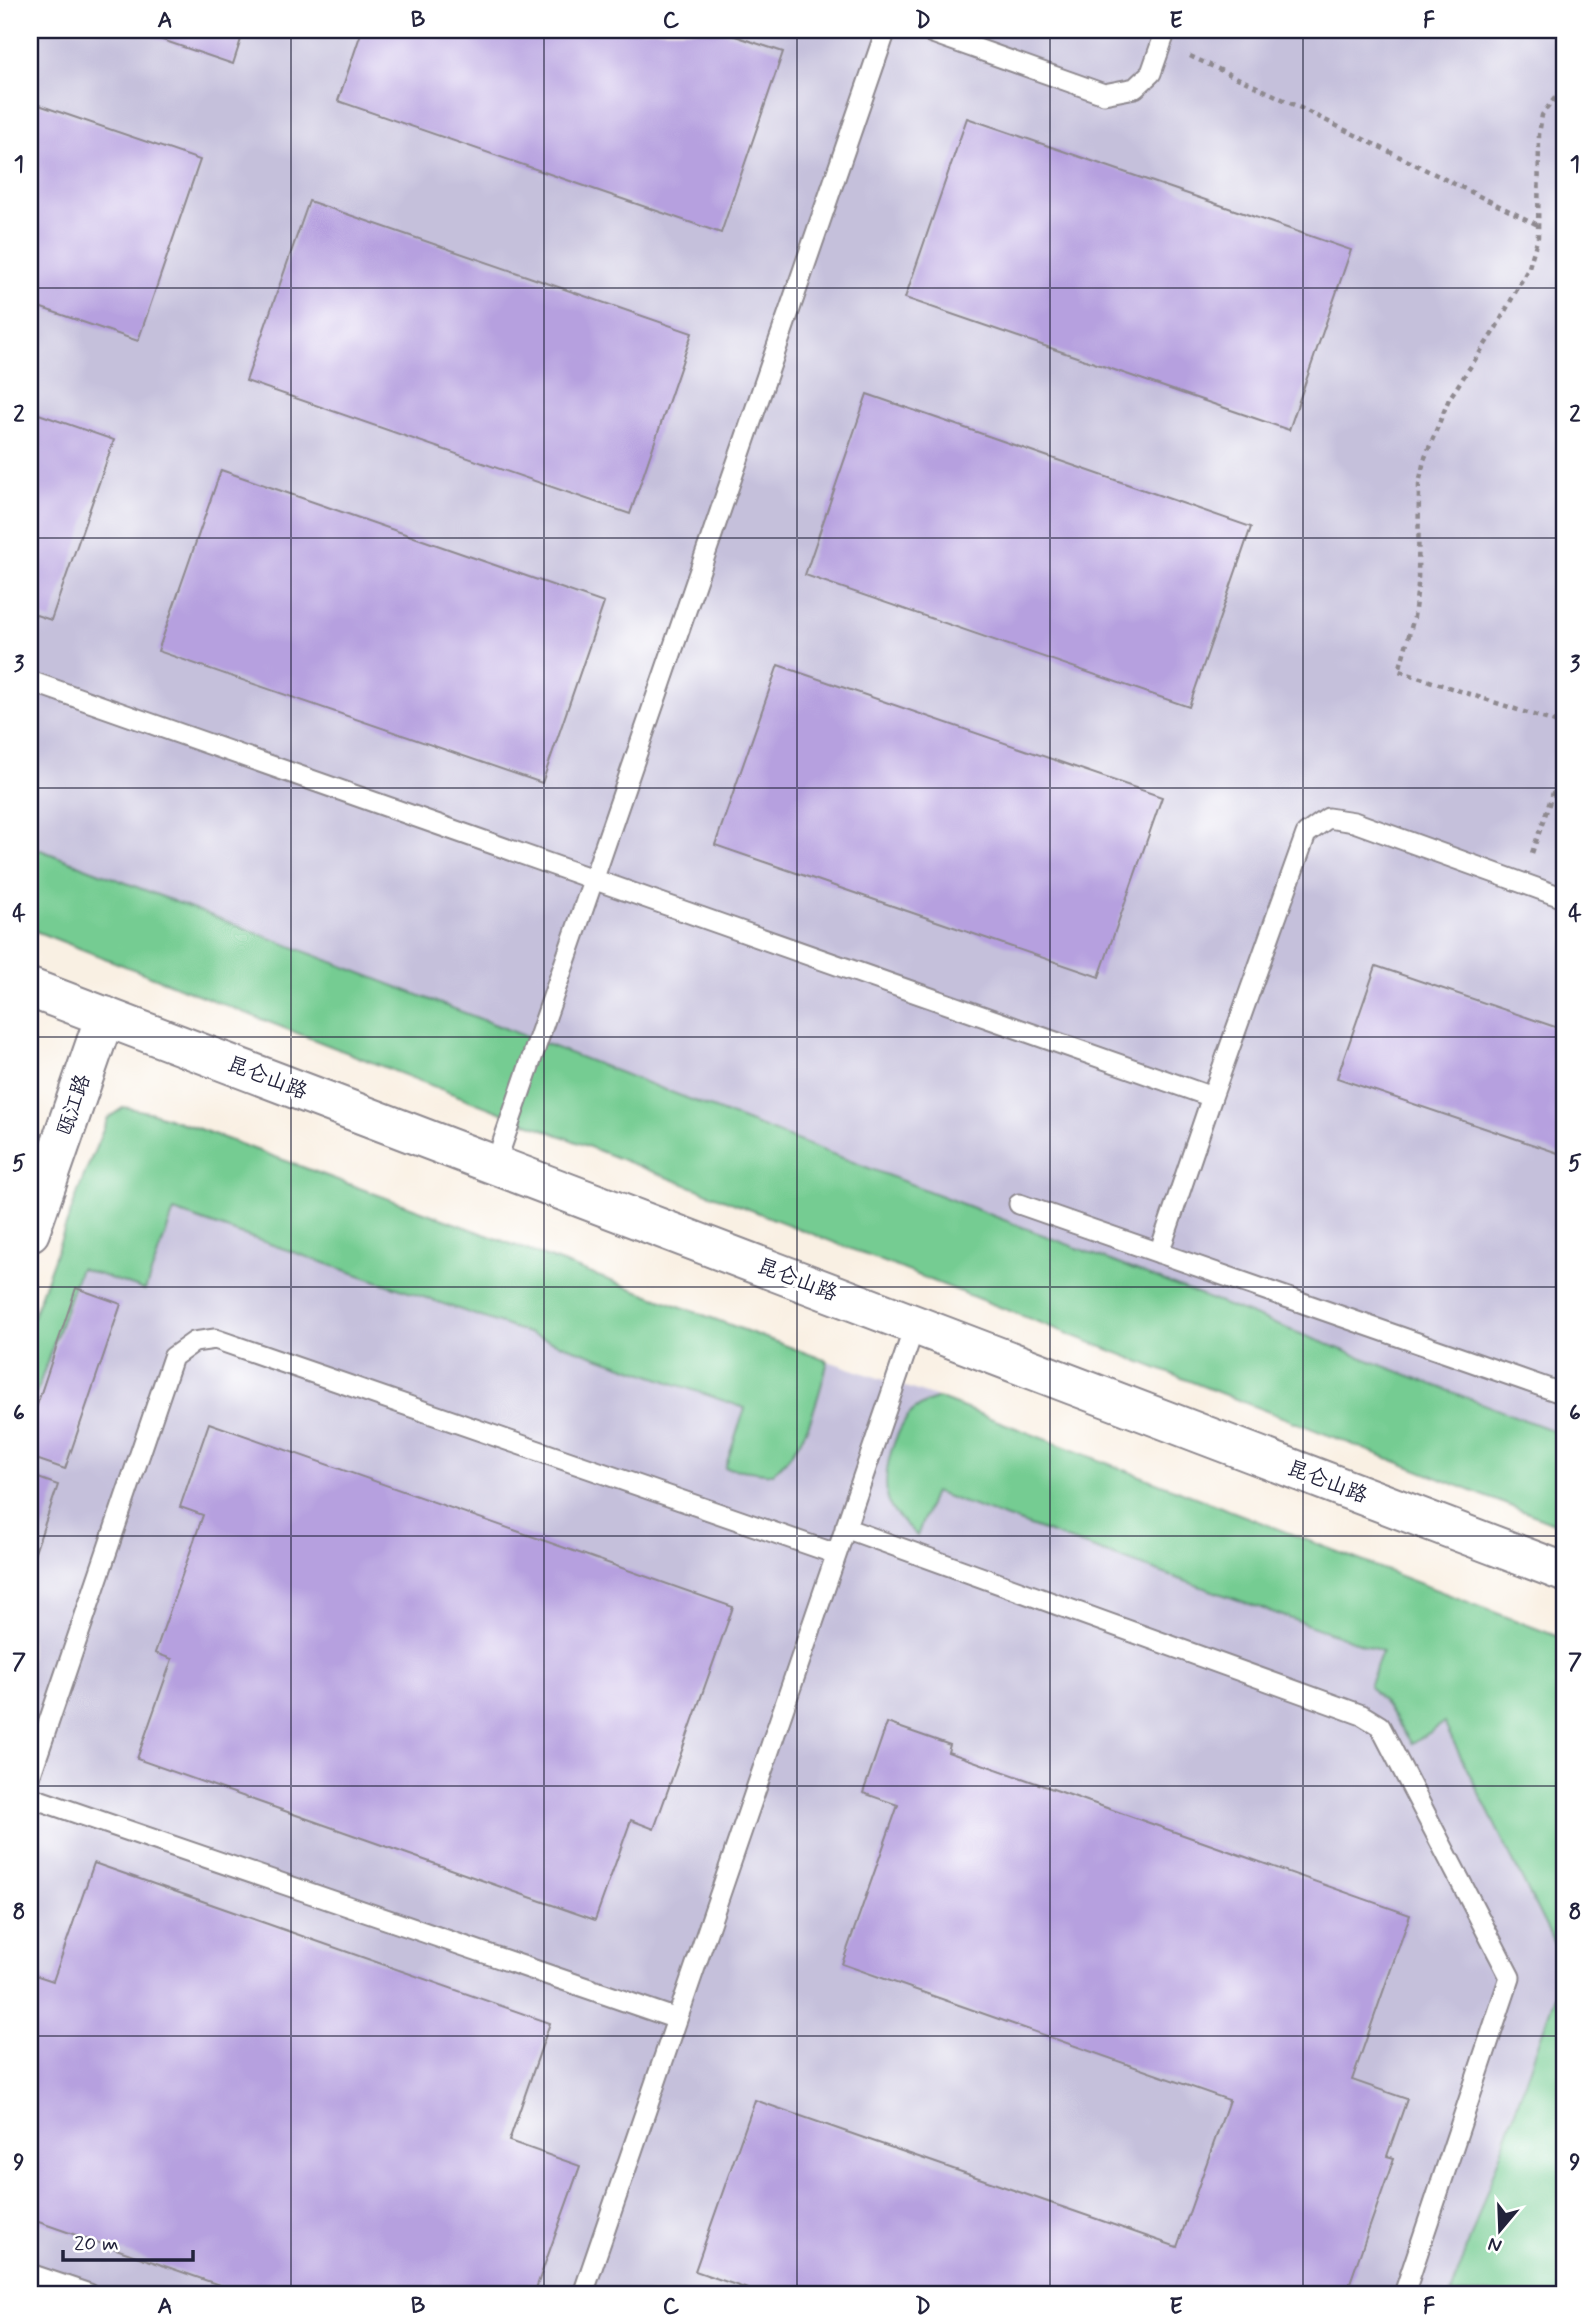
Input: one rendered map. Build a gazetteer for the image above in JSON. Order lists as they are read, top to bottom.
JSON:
{
  "streets": {
    "street": ["昆仑山路", "瓯江路"]
  },
  "crossings": [
    ["昆仑山路", "瓯江路"]
  ],
  "scale_bar": "20 m",
  "north": "bottom",
  "grid": {
    "columns": [
      "A",
      "B",
      "C",
      "D",
      "E",
      "F"
    ],
    "rows": [
      "1",
      "2",
      "3",
      "4",
      "5",
      "6",
      "7",
      "8",
      "9"
    ]
  }
}
